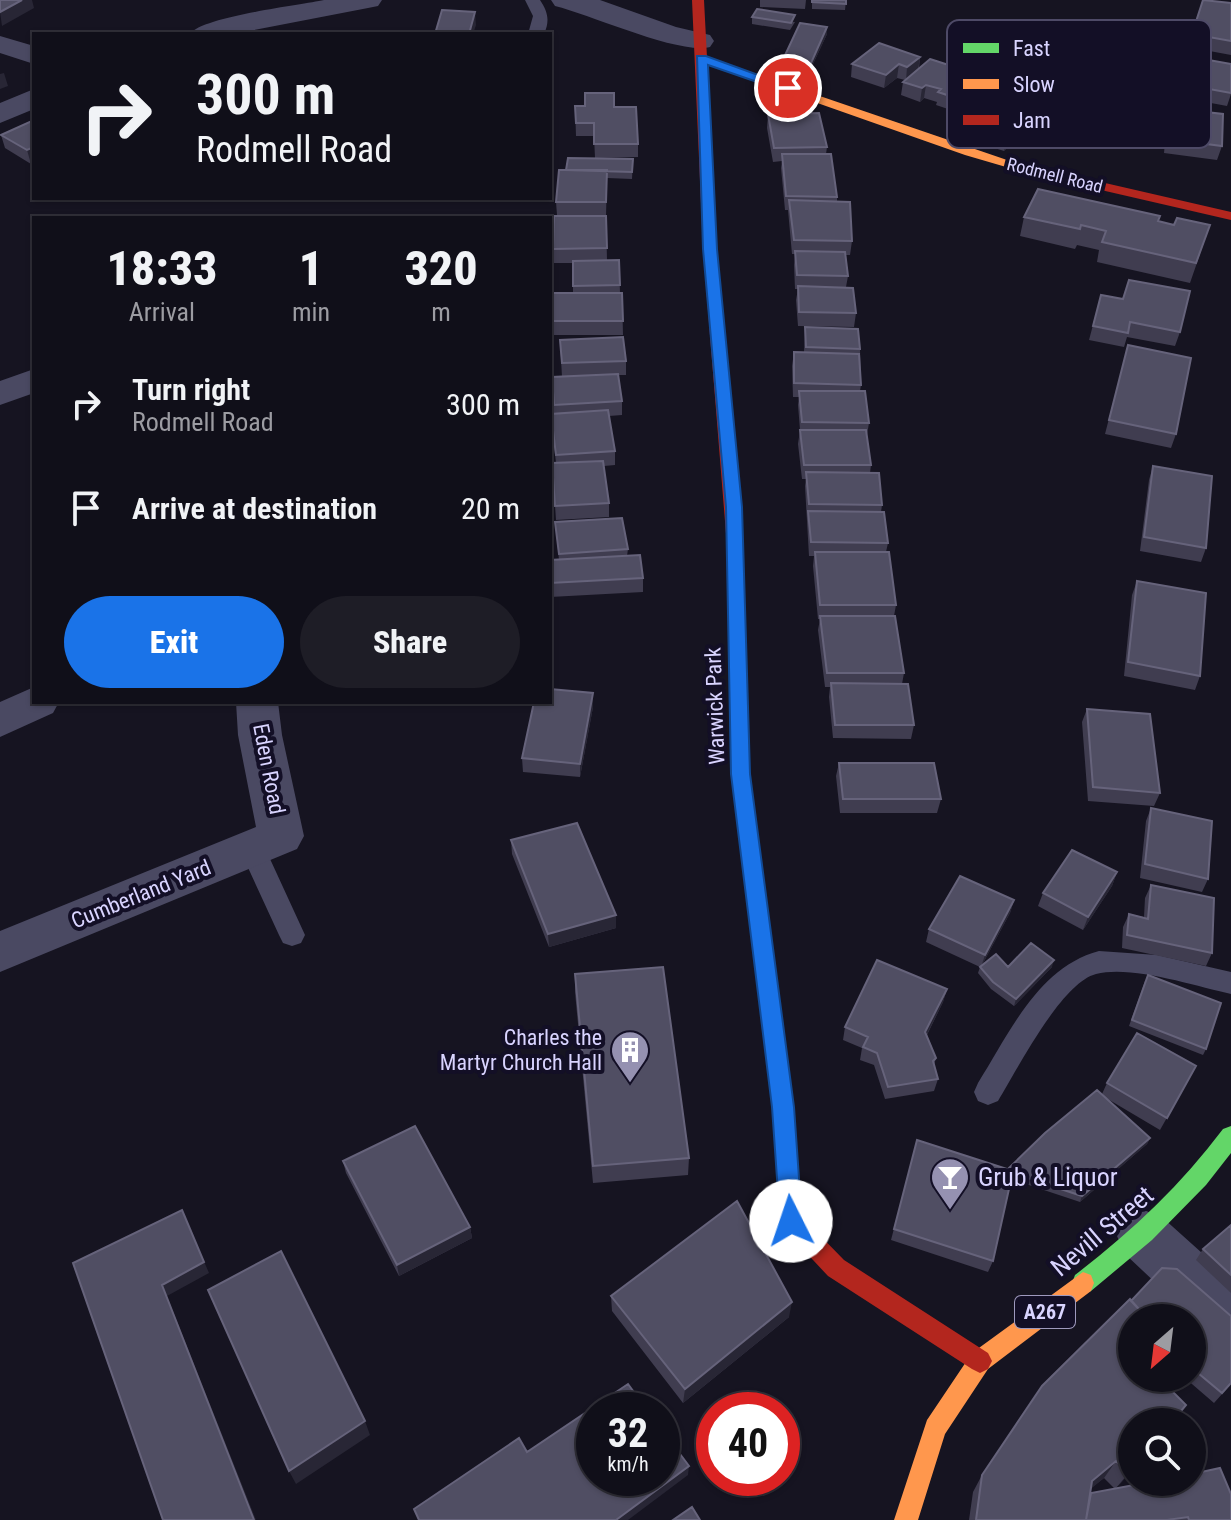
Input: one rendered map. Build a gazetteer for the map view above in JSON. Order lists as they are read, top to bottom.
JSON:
{
  "streets": {
    "street": [
      "Rodmell Road",
      "Warwick Park",
      "Eden Road",
      "Cumberland Yard",
      "Nevill Street",
      "A267"
    ]
  },
  "crossings": [
    ["Rodmell Road", "Warwick Park"],
    ["Warwick Park", "Nevill Street"],
    ["Eden Road", "Cumberland Yard"]
  ],
  "places": {
    "building": ["Charles the Martyr Church Hall"],
    "bar": ["Grub & Liquor"]
  },
  "legend": ["Fast", "Slow", "Jam"],
  "north": "bottom left",
  "page": {
    "turn": ["300 m", "Rodmell Road"],
    "eta": [
      "18:33",
      "Arrival",
      "1",
      "min",
      "320",
      "m"
    ],
    "list": [
      {
        "name": "Turn right",
        "note": "Rodmell Road",
        "value": "300 m"
      },
      {
        "name": "Arrive at destination",
        "value": "20 m"
      }
    ],
    "buttons": ["Exit", "Share"],
    "speed": "32 km/h",
    "limit": "40"
  }
}
